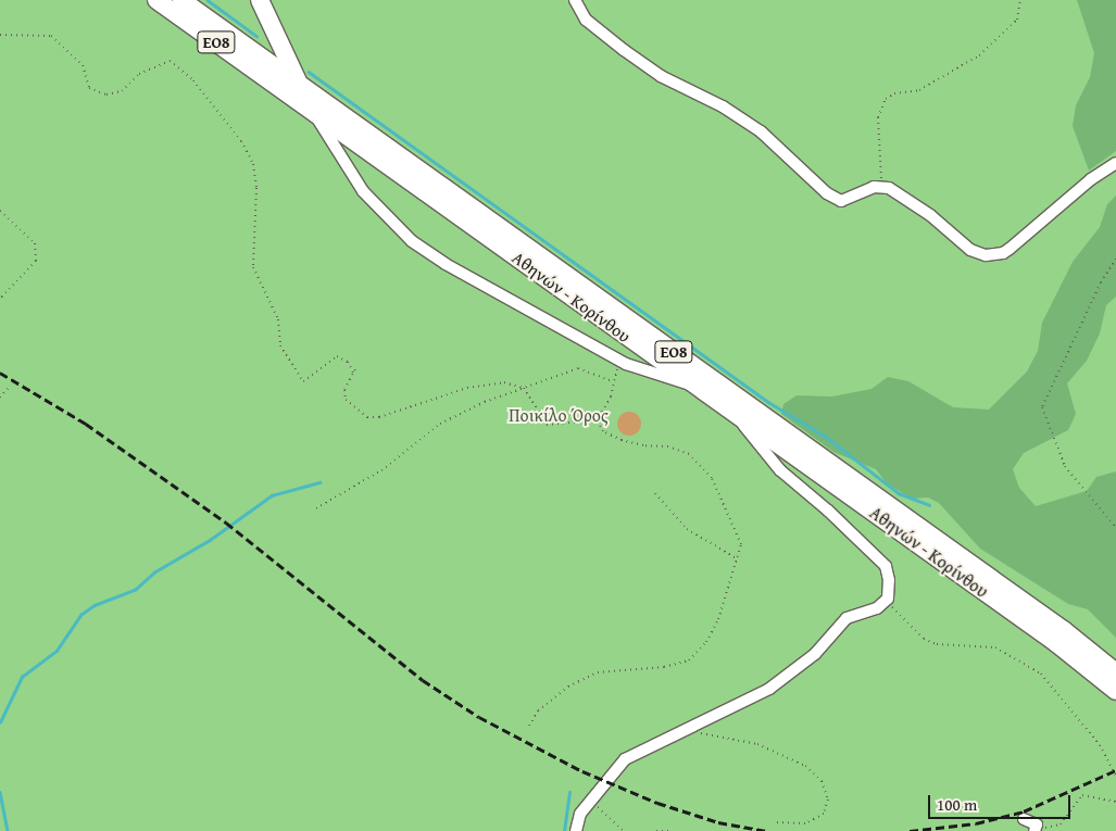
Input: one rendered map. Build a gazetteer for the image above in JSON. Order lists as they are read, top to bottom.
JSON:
{
  "streets": {
    "highway": ["ΕΟ8", "Αθηνών - Κορίνθου"]
  },
  "parks": ["Ποικίλο Όρος"],
  "scale_bar": "100 m"
}
